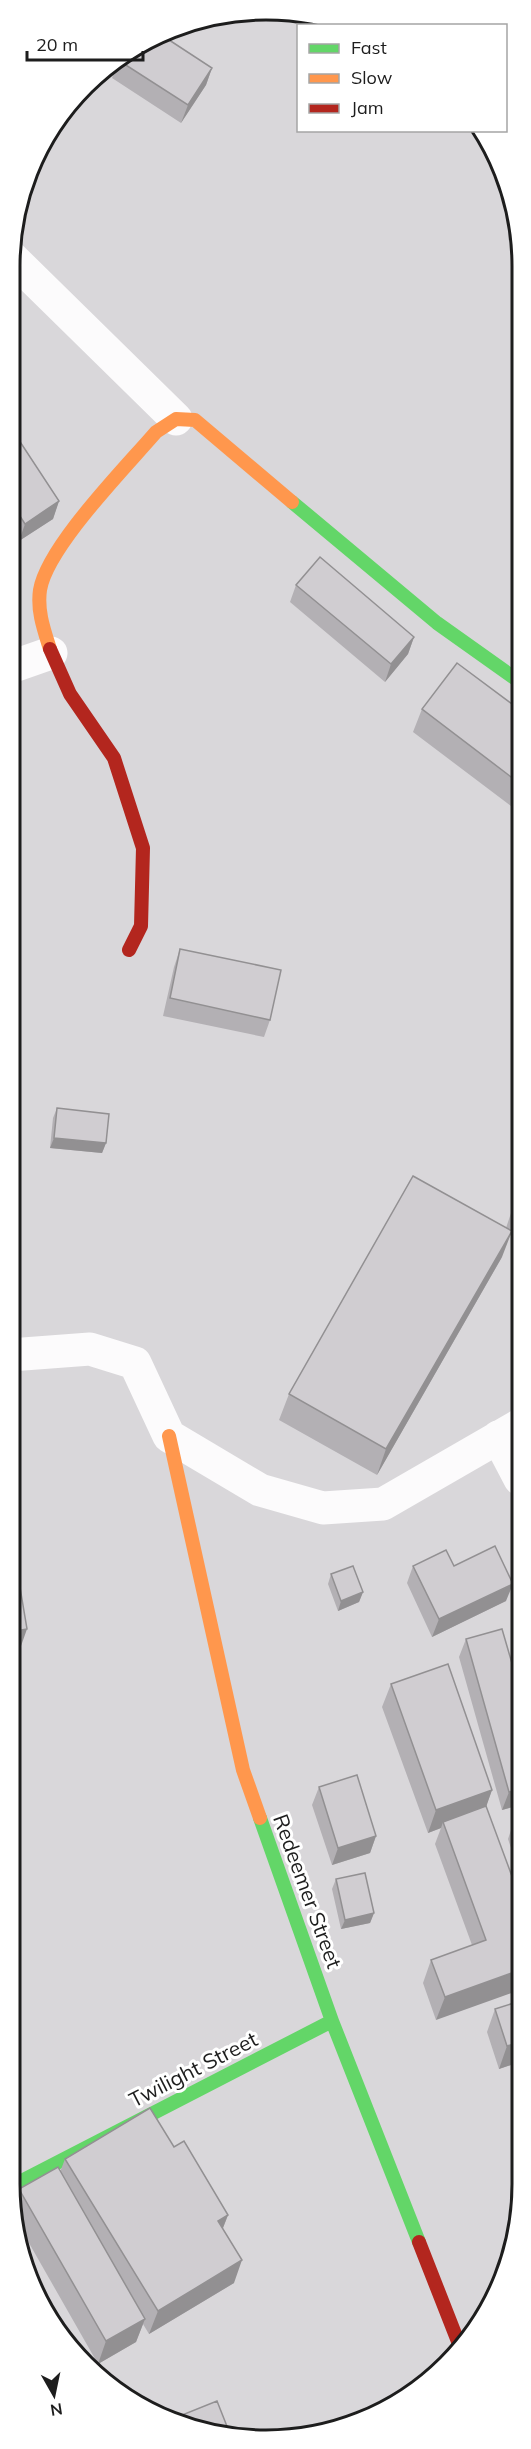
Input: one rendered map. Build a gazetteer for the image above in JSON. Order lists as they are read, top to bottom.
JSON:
{
  "streets": {
    "street": ["Redeemer Street", "Twilight Street"]
  },
  "crossings": [
    ["Redeemer Street", "Twilight Street"]
  ],
  "legend": ["Fast", "Slow", "Jam"],
  "scale_bar": "20 m",
  "north": "bottom"
}
